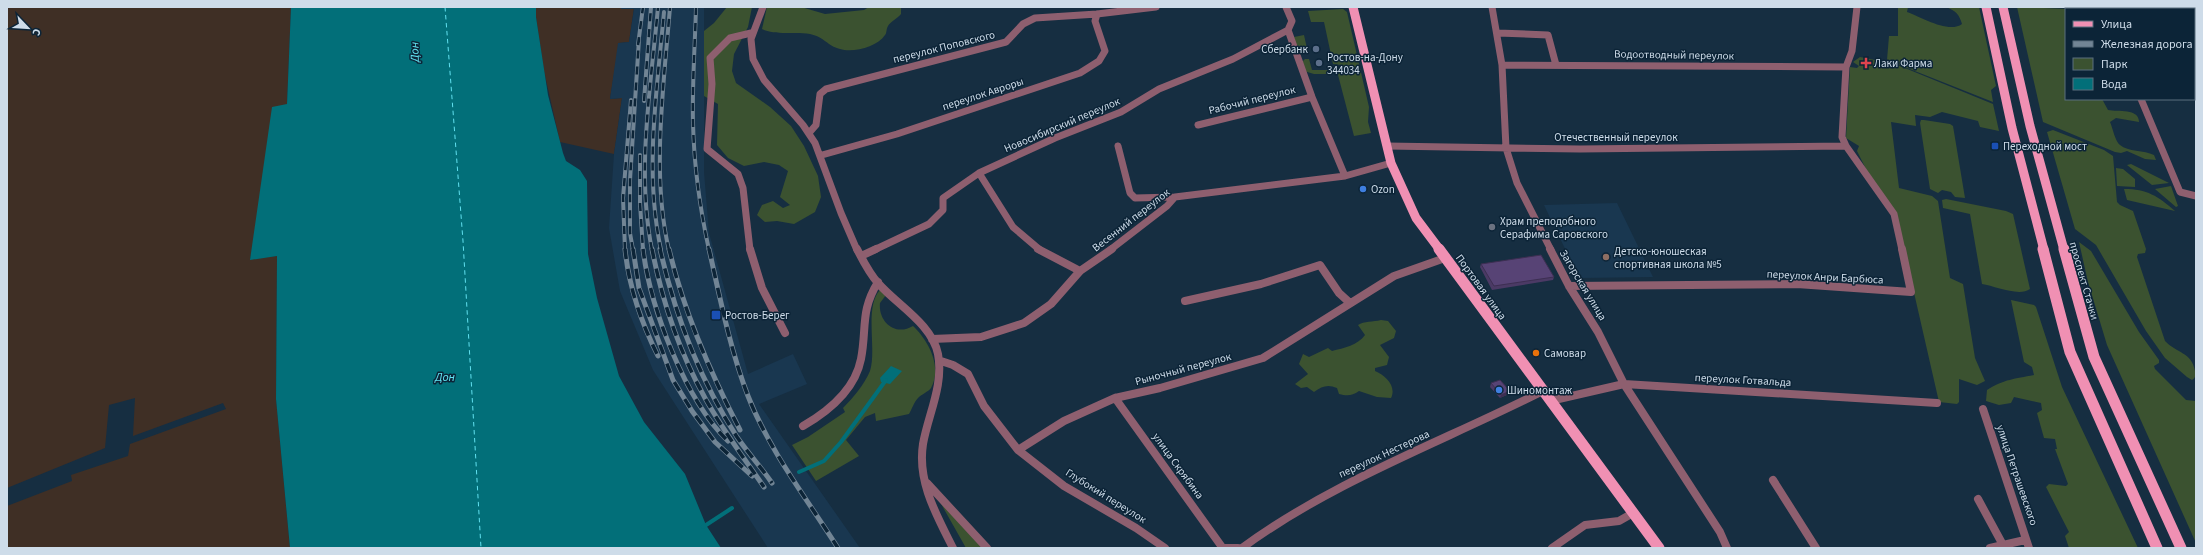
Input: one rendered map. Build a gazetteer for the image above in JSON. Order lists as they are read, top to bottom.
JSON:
{
  "streets": {
    "main road": ["проспект Стачки", "Портовая улица"],
    "street": [
      "переулок Поповского",
      "Водоотводный переулок",
      "переулок Авроры",
      "Рабочий переулок",
      "Новосибирский переулок",
      "Отечественный переулок",
      "Весенний переулок",
      "переулок Анри Барбюса",
      "Загорская улица",
      "Рыночный переулок",
      "переулок Готвальда",
      "переулок Нестерова",
      "улица Скрябина",
      "улица Петрашевского",
      "Глубокий переулок"
    ]
  },
  "crossings": [
    ["переулок Поповского", "переулок Авроры"],
    ["Водоотводный переулок", "Загорская улица"],
    ["Отечественный переулок", "переулок Анри Барбюса"],
    ["Отечественный переулок", "Загорская улица"],
    ["Отечественный переулок", "Портовая улица"],
    ["Весенний переулок", "Портовая улица"],
    ["переулок Анри Барбюса", "Загорская улица"],
    ["Загорская улица", "переулок Готвальда"],
    ["Портовая улица", "Рыночный переулок"],
    ["Портовая улица", "переулок Готвальда"],
    ["Портовая улица", "переулок Нестерова"],
    ["Рыночный переулок", "улица Скрябина"],
    ["Рыночный переулок", "Глубокий переулок"]
  ],
  "water": ["Дон"],
  "places": {
    "other": [
      "Сбербанк",
      "Ростов-на-Дону 344034",
      "Ozon",
      "Храм преподобного Серафима Саровского",
      "Детско-юношеская спортивная школа №5",
      "Самовар",
      "Шиномонтаж"
    ],
    "health": ["Лаки Фарма"],
    "transit": ["Переходной мост", "Ростов-Берег"]
  },
  "legend": [
    "Улица",
    "Железная дорога",
    "Парк",
    "Вода"
  ],
  "north": "bottom right"
}
